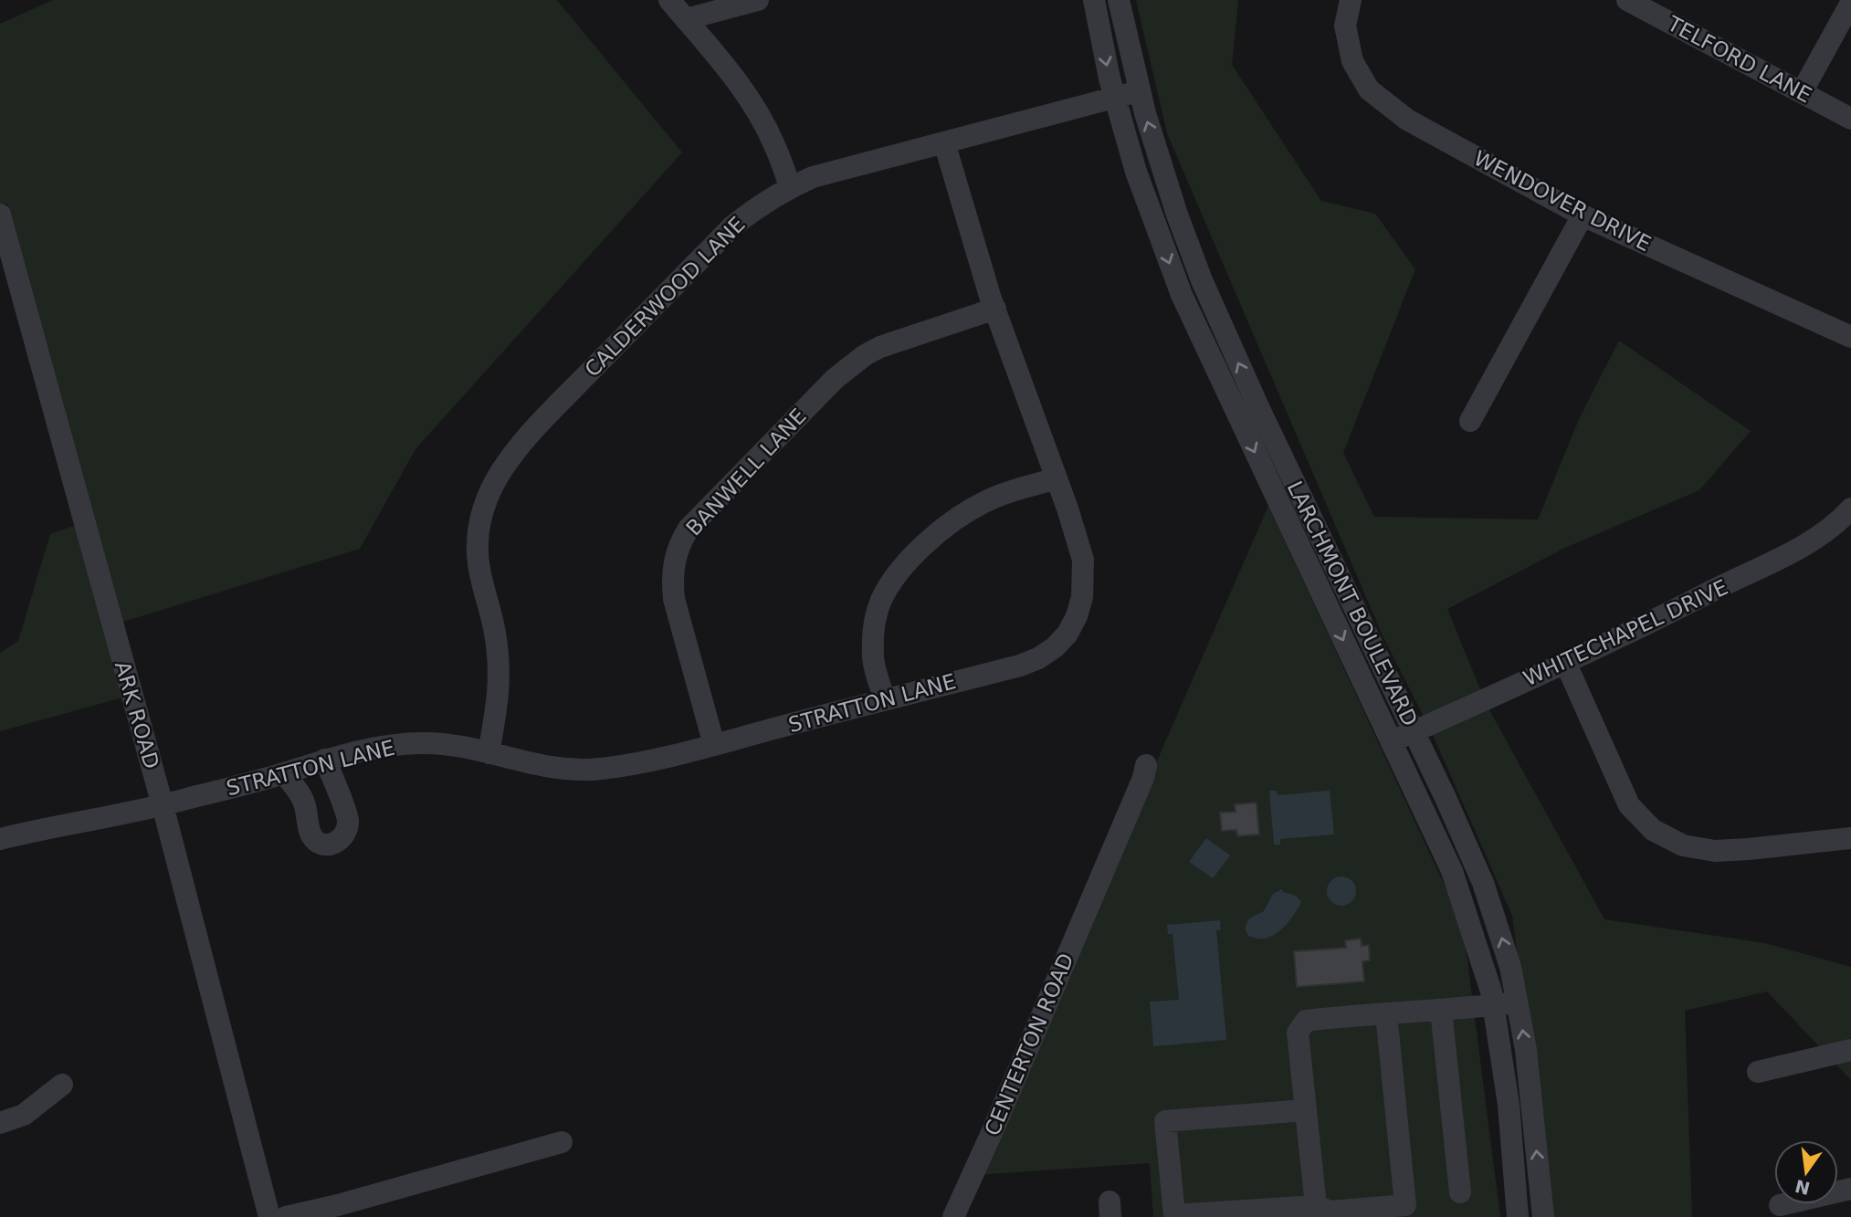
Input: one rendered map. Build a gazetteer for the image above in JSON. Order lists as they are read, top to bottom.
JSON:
{
  "streets": {
    "street": [
      "TELFORD LANE",
      "WENDOVER DRIVE",
      "CALDERWOOD LANE",
      "BANWELL LANE",
      "LARCHMONT BOULEVARD",
      "WHITECHAPEL DRIVE",
      "STRATTON LANE",
      "ARK ROAD",
      "CENTERTON ROAD"
    ]
  },
  "crossings": [
    ["CALDERWOOD LANE", "LARCHMONT BOULEVARD"],
    ["CALDERWOOD LANE", "STRATTON LANE"],
    ["BANWELL LANE", "STRATTON LANE"],
    ["LARCHMONT BOULEVARD", "WHITECHAPEL DRIVE"],
    ["STRATTON LANE", "ARK ROAD"]
  ],
  "north": "bottom"
}
